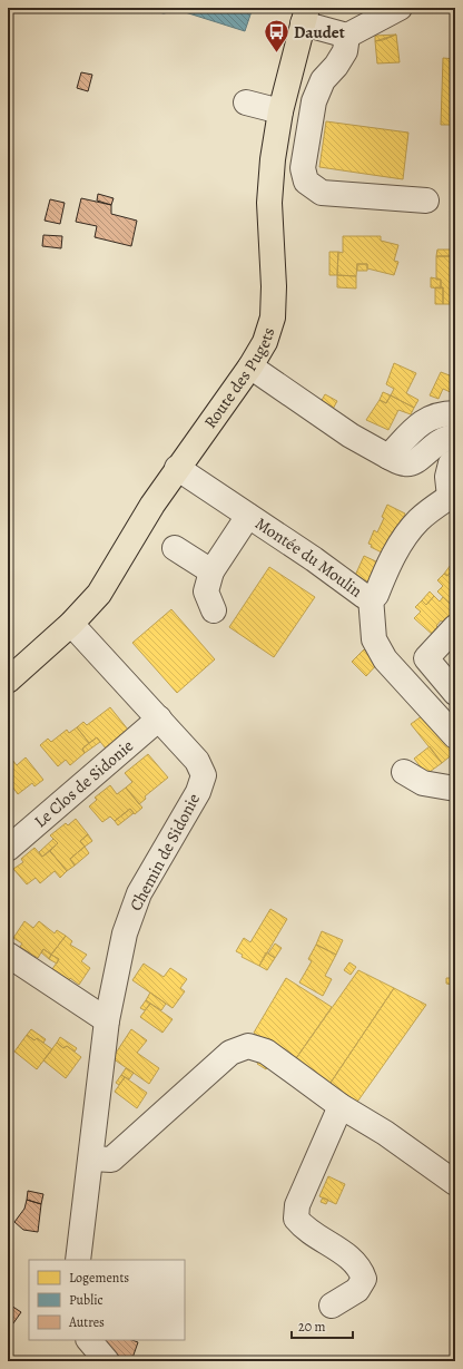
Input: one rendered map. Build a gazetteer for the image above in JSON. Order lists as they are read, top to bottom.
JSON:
{
  "streets": {
    "main road": ["Route des Pugets"],
    "street": ["Montée du Moulin", "Le Clos de Sidonie", "Chemin de Sidonie"]
  },
  "crossings": [
    ["Route des Pugets", "Montée du Moulin"],
    ["Route des Pugets", "Chemin de Sidonie"],
    ["Le Clos de Sidonie", "Chemin de Sidonie"]
  ],
  "places": {
    "bus stop": ["Daudet"]
  },
  "legend": ["Logements", "Public", "Autres"],
  "scale_bar": "20 m"
}
